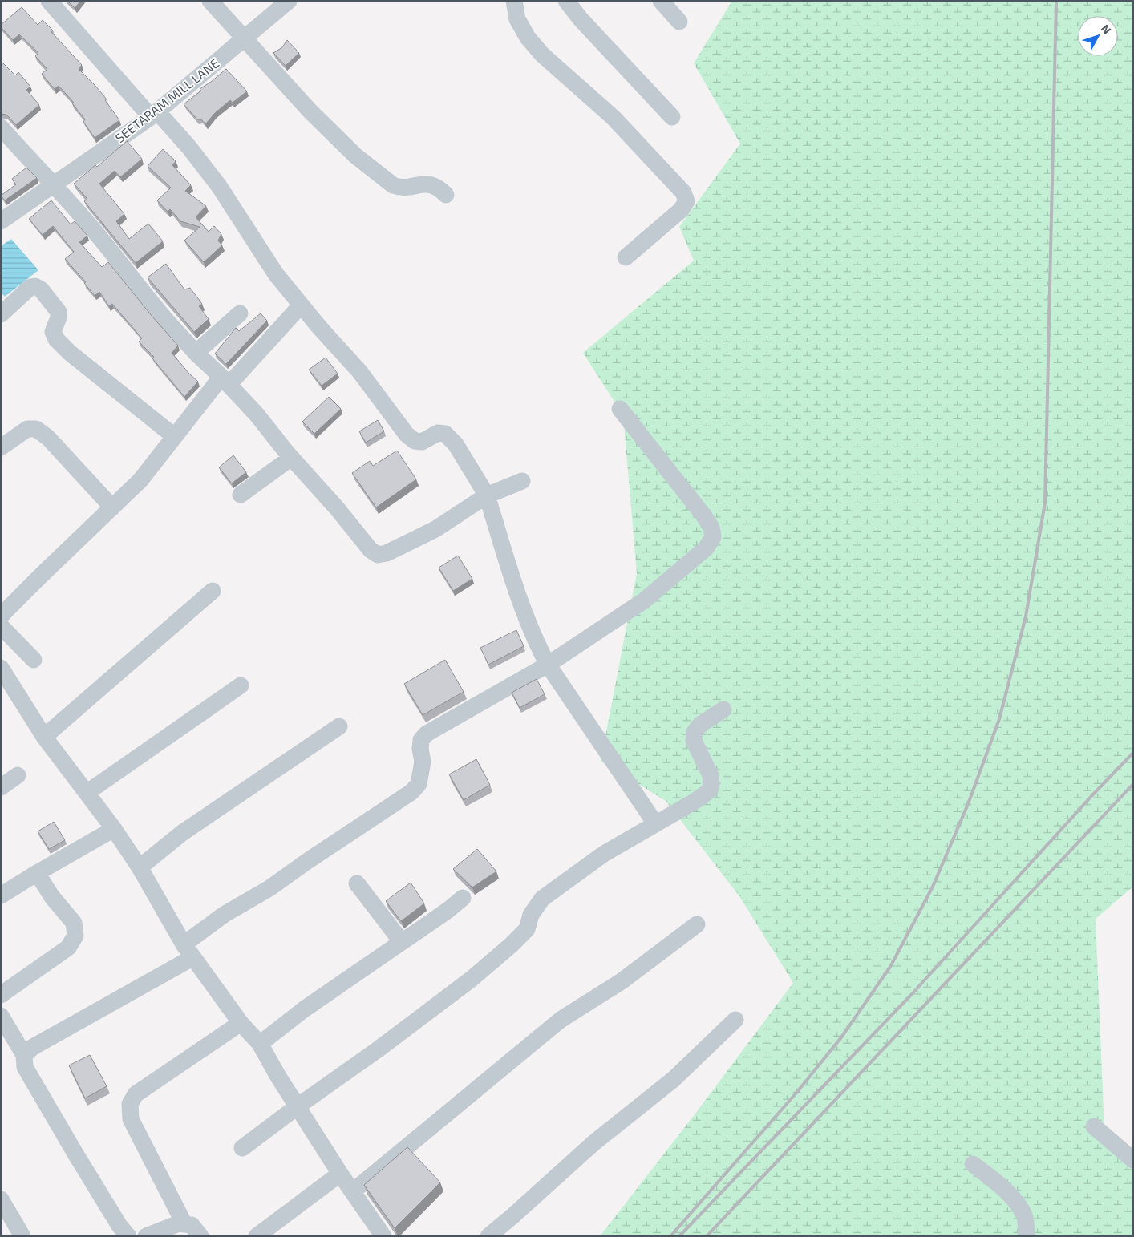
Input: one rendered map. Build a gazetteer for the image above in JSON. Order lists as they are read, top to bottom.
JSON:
{
  "streets": {
    "street": ["SEETARAM MILL LANE"]
  },
  "north": "top right"
}
